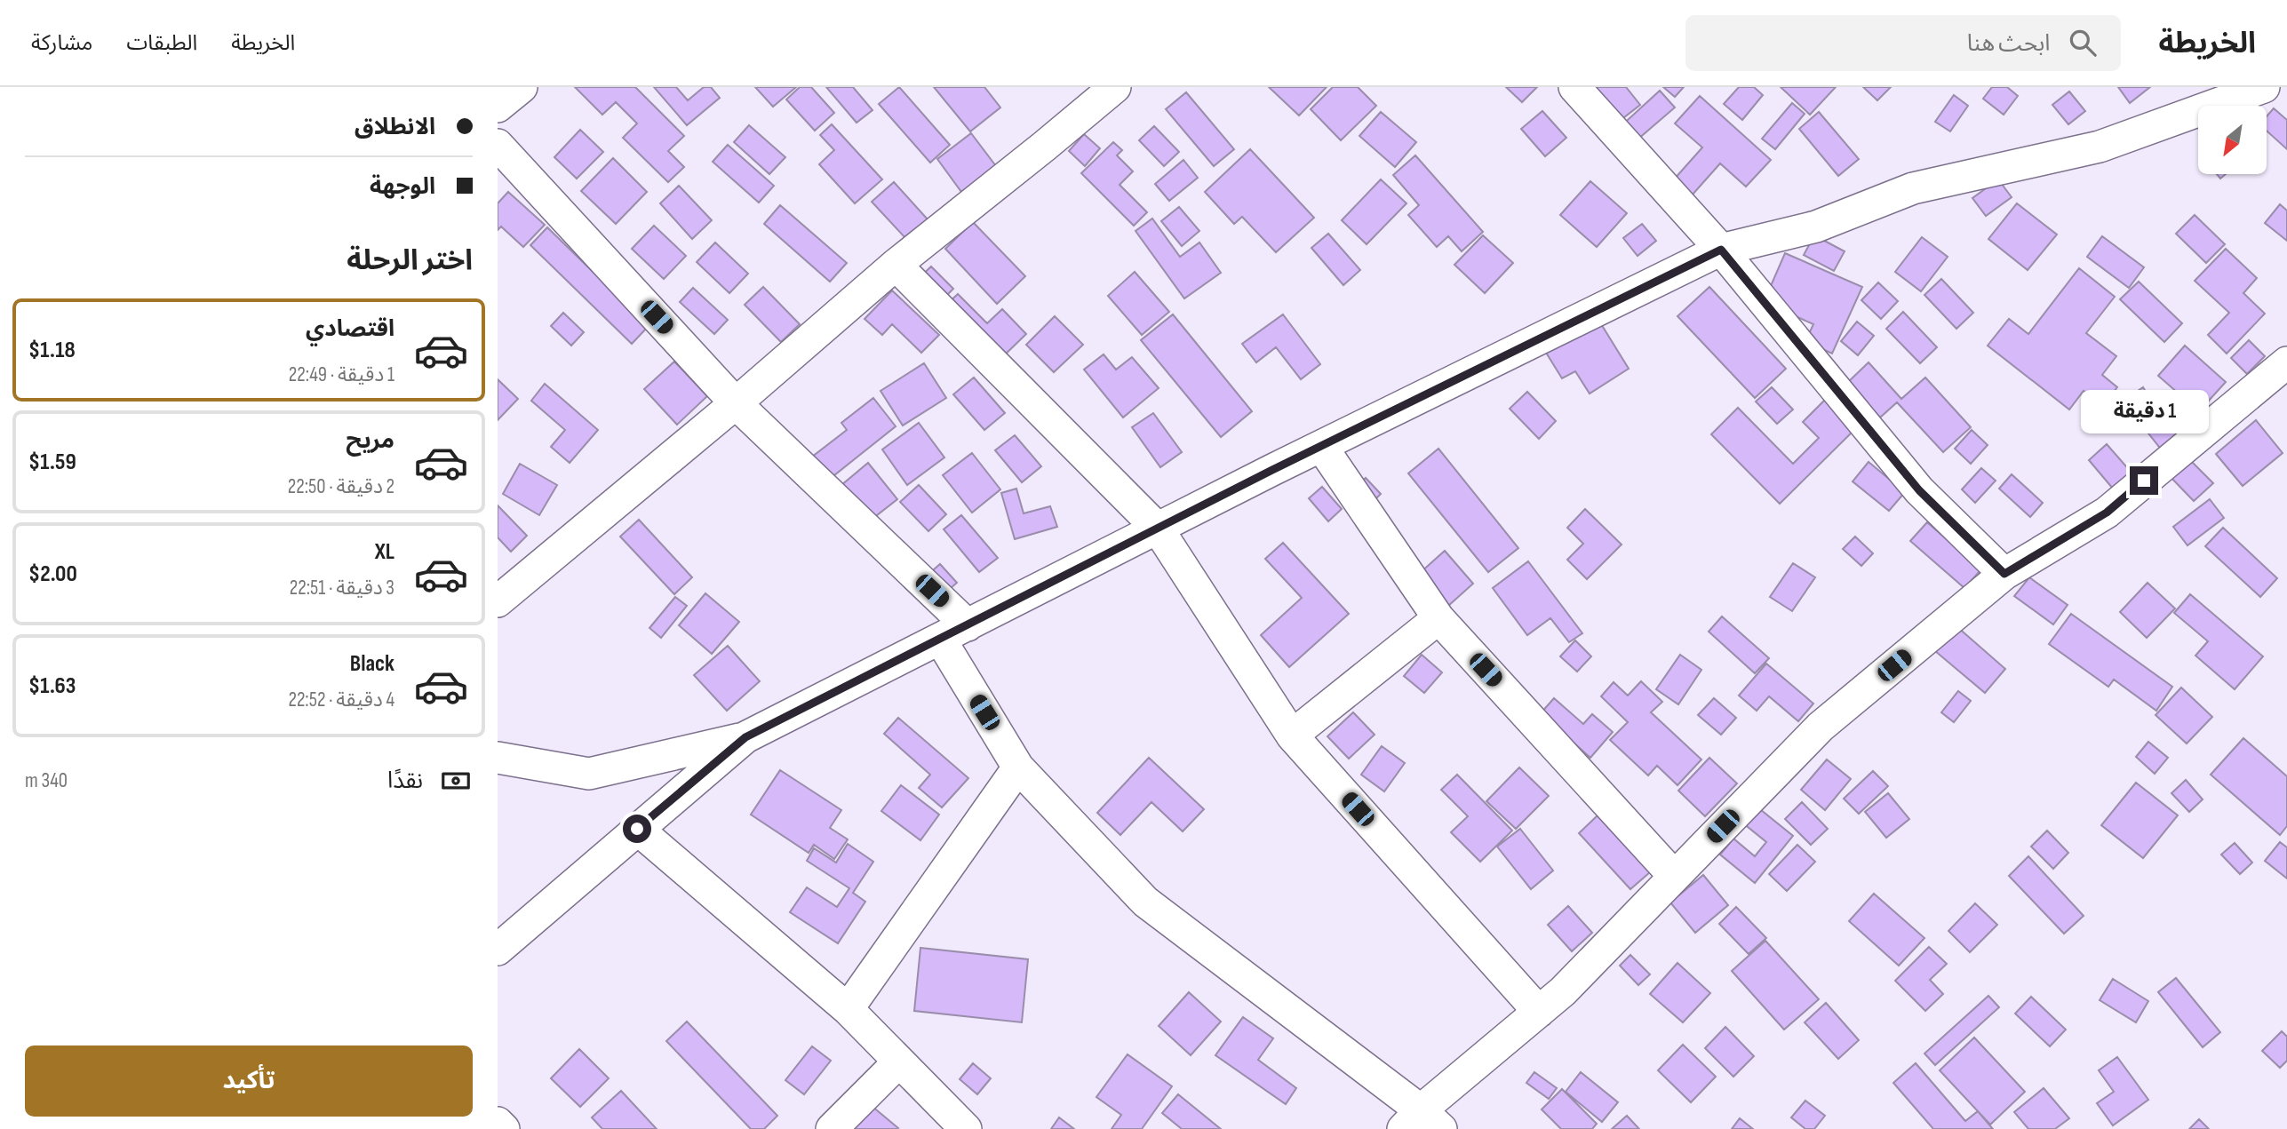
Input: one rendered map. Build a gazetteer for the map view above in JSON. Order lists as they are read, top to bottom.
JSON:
{
  "north": "bottom left",
  "page": {
    "header": "الخريطة",
    "search": "ابحث هنا",
    "nav": ["الخريطة", "الطبقات", "مشاركة"],
    "banner": ["الانطلاق", "الوجهة"],
    "heading": "اختر الرحلة",
    "list": [
      {
        "name": "اقتصادي",
        "note": "1 دقيقة · 22:49",
        "value": "$1.18"
      },
      {
        "name": "مريح",
        "note": "2 دقيقة · 22:50",
        "value": "$1.59"
      },
      {
        "name": "XL",
        "note": "3 دقيقة · 22:51",
        "value": "$2.00"
      },
      {
        "name": "Black",
        "note": "4 دقيقة · 22:52",
        "value": "$1.63"
      }
    ],
    "bubble": "1 دقيقة",
    "pay": ["نقدًا", "340 m"],
    "buttons": "تأكيد"
  }
}
